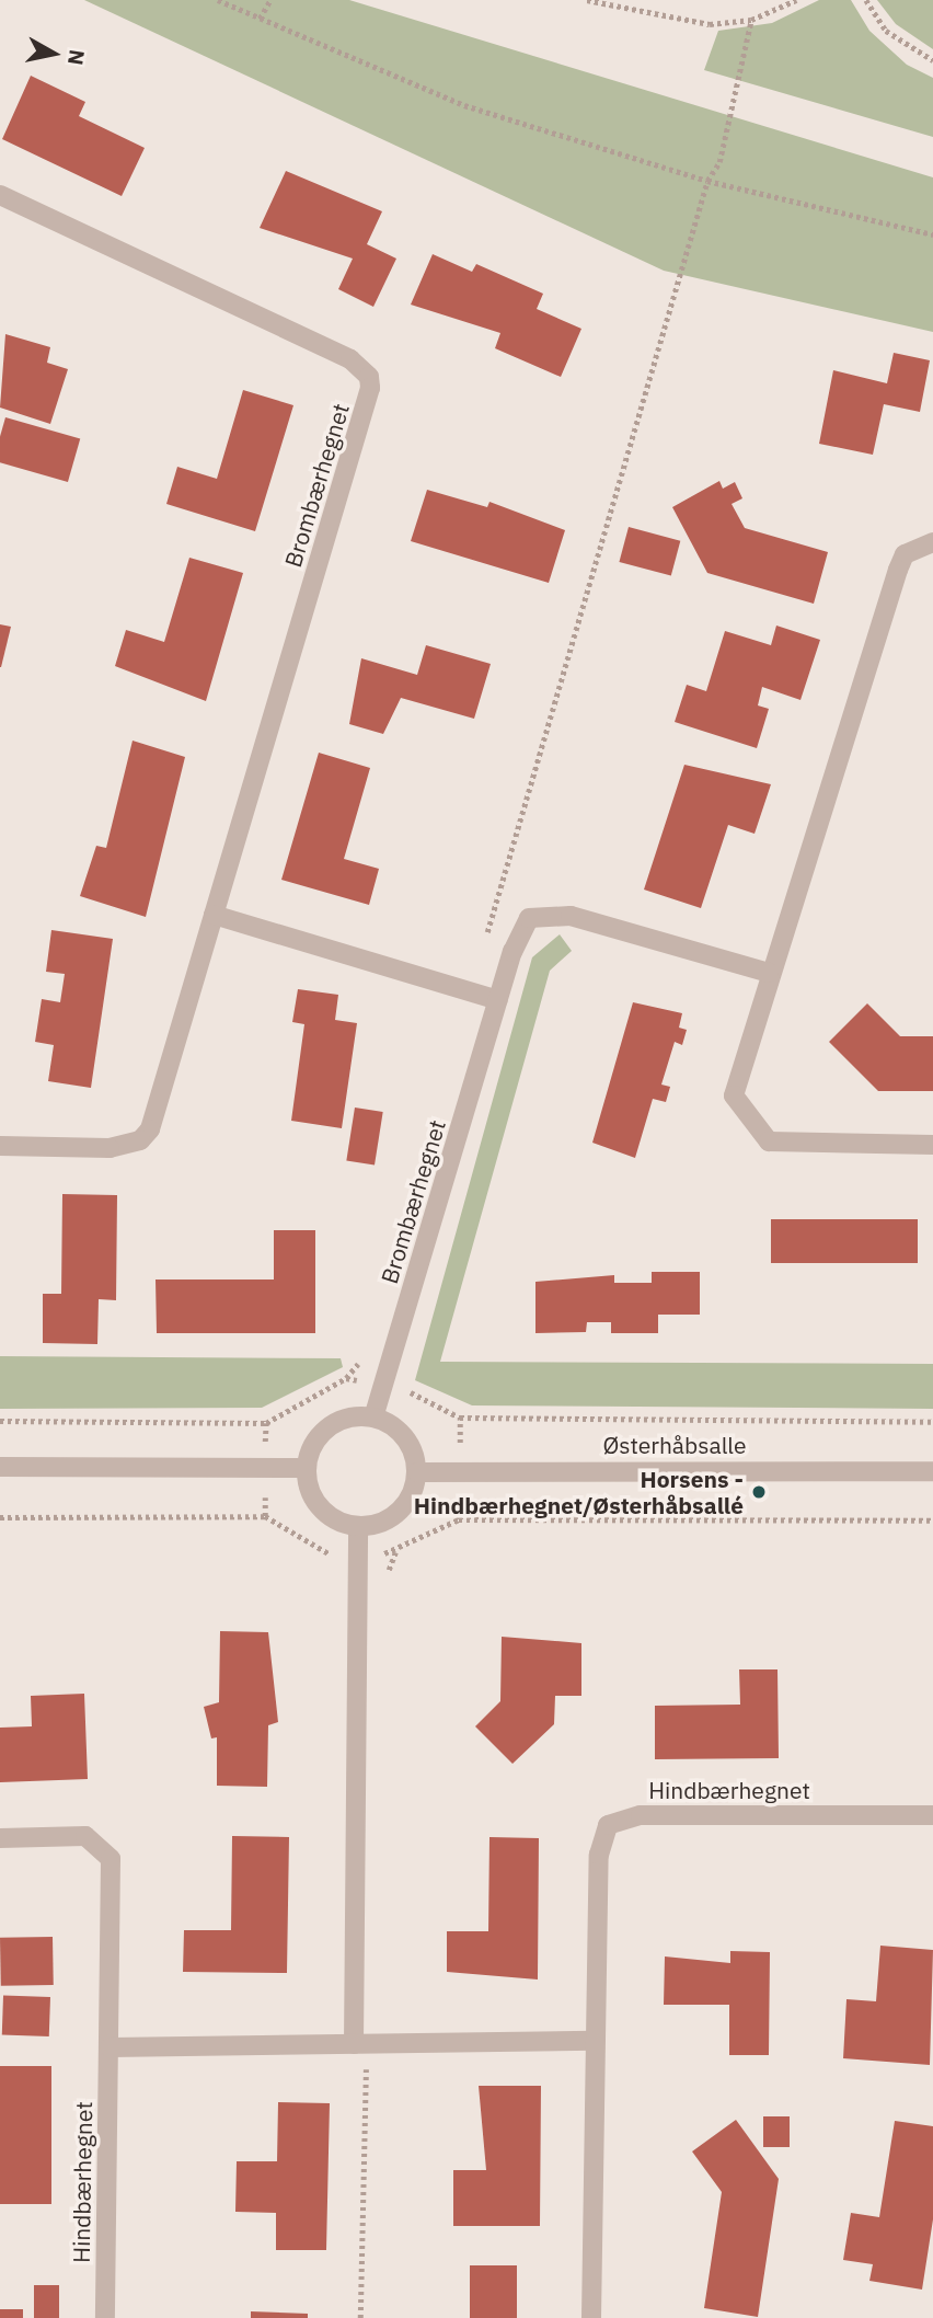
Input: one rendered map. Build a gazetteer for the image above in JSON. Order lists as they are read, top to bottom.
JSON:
{
  "streets": {
    "street": ["Brombærhegnet", "Østerhåbsalle", "Hindbærhegnet"]
  },
  "crossings": [
    ["Brombærhegnet", "Østerhåbsalle"]
  ],
  "places": ["Horsens - Hindbærhegnet/Østerhåbsallé"],
  "north": "right"
}
